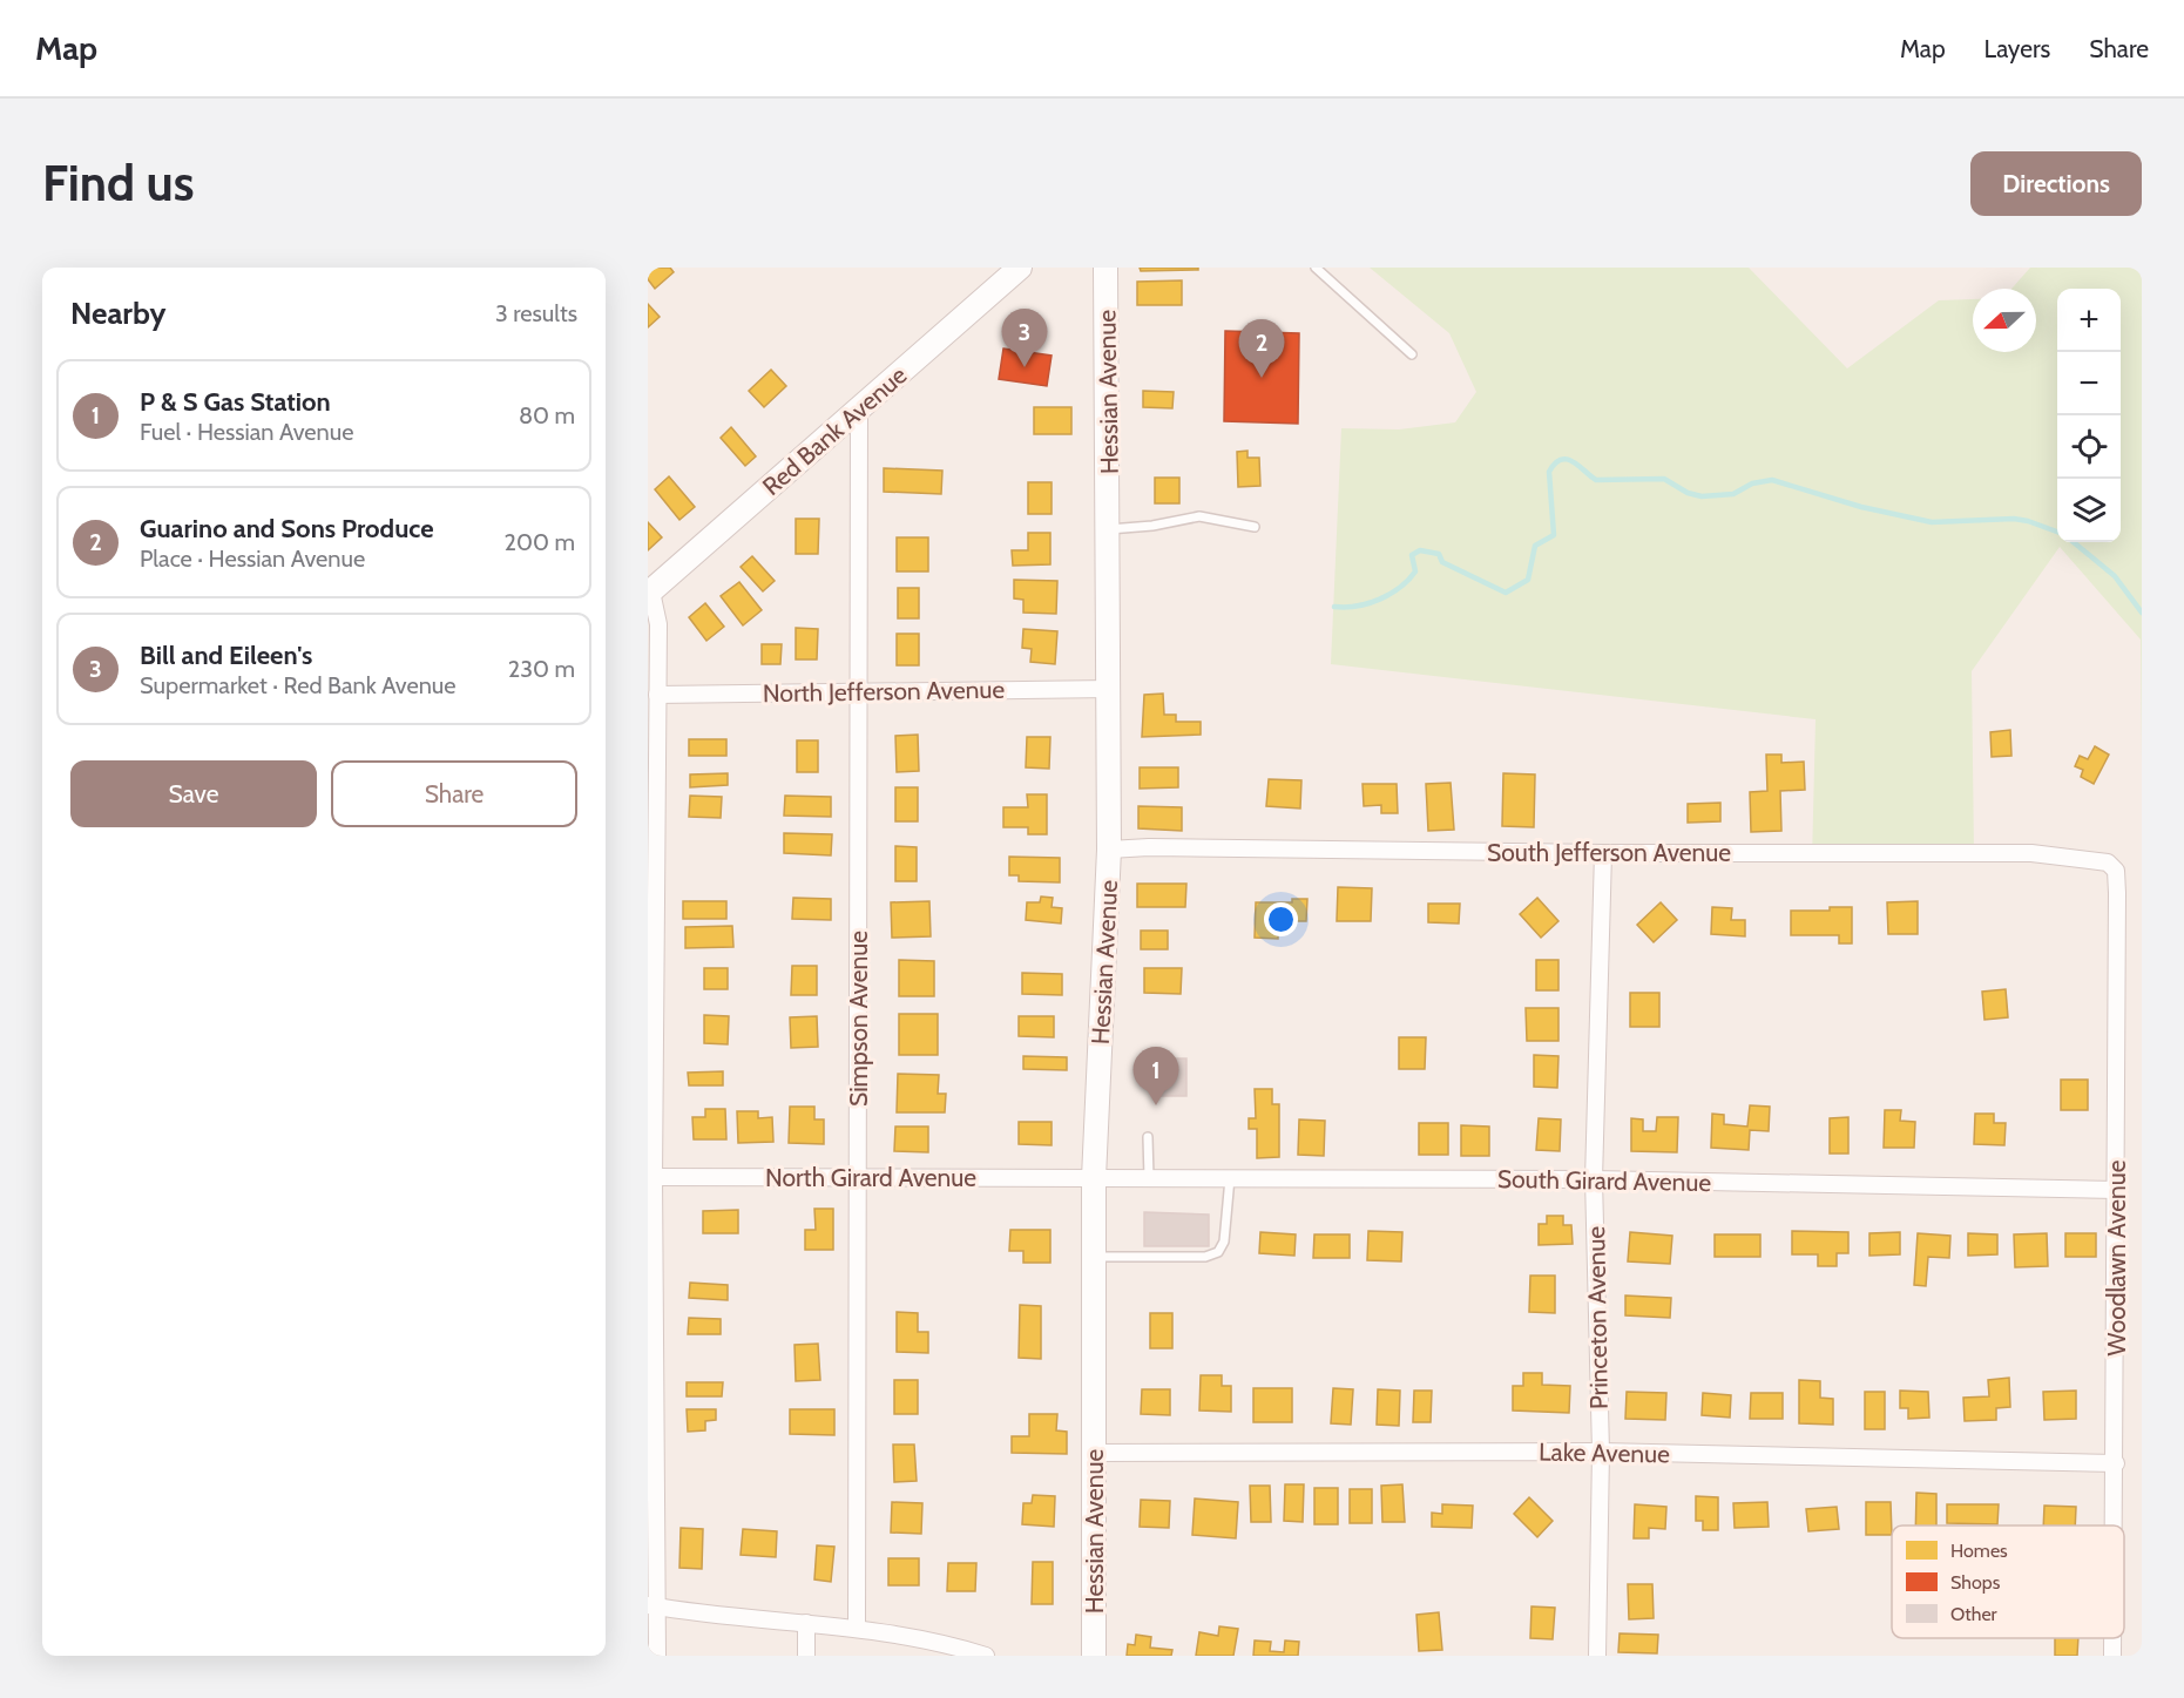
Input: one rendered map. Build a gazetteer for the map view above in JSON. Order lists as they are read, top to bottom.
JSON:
{
  "streets": {
    "main road": ["Hessian Avenue", "Red Bank Avenue"],
    "street": [
      "North Jefferson Avenue",
      "South Jefferson Avenue",
      "Simpson Avenue",
      "North Girard Avenue",
      "South Girard Avenue",
      "Woodlawn Avenue",
      "Princeton Avenue",
      "Lake Avenue"
    ]
  },
  "crossings": [
    ["Hessian Avenue", "North Jefferson Avenue"],
    ["Hessian Avenue", "South Jefferson Avenue"],
    ["Hessian Avenue", "North Girard Avenue"],
    ["Hessian Avenue", "South Girard Avenue"],
    ["Hessian Avenue", "Lake Avenue"],
    ["Red Bank Avenue", "Simpson Avenue"],
    ["North Jefferson Avenue", "Simpson Avenue"],
    ["South Jefferson Avenue", "Woodlawn Avenue"],
    ["South Jefferson Avenue", "Princeton Avenue"],
    ["Simpson Avenue", "North Girard Avenue"],
    ["North Girard Avenue", "South Girard Avenue"],
    ["South Girard Avenue", "Woodlawn Avenue"],
    ["South Girard Avenue", "Princeton Avenue"],
    ["Woodlawn Avenue", "Lake Avenue"],
    ["Princeton Avenue", "Lake Avenue"]
  ],
  "legend": ["Homes", "Shops", "Other"],
  "north": "left",
  "page": {
    "header": "Map",
    "nav": ["Map", "Layers", "Share"],
    "buttons": [
      "Directions",
      ["Save", "Share"]
    ],
    "title": "Find us",
    "heading": ["Nearby", "3 results"],
    "map_buttons": ["+", "−"],
    "pins": ["3", "2", "1"],
    "list": [
      {
        "mark": "1",
        "name": "P & S Gas Station",
        "note": "Fuel · Hessian Avenue",
        "value": "80 m"
      },
      {
        "mark": "2",
        "name": "Guarino and Sons Produce",
        "note": "Place · Hessian Avenue",
        "value": "200 m"
      },
      {
        "mark": "3",
        "name": "Bill and Eileen's",
        "note": "Supermarket · Red Bank Avenue",
        "value": "230 m"
      }
    ]
  }
}
